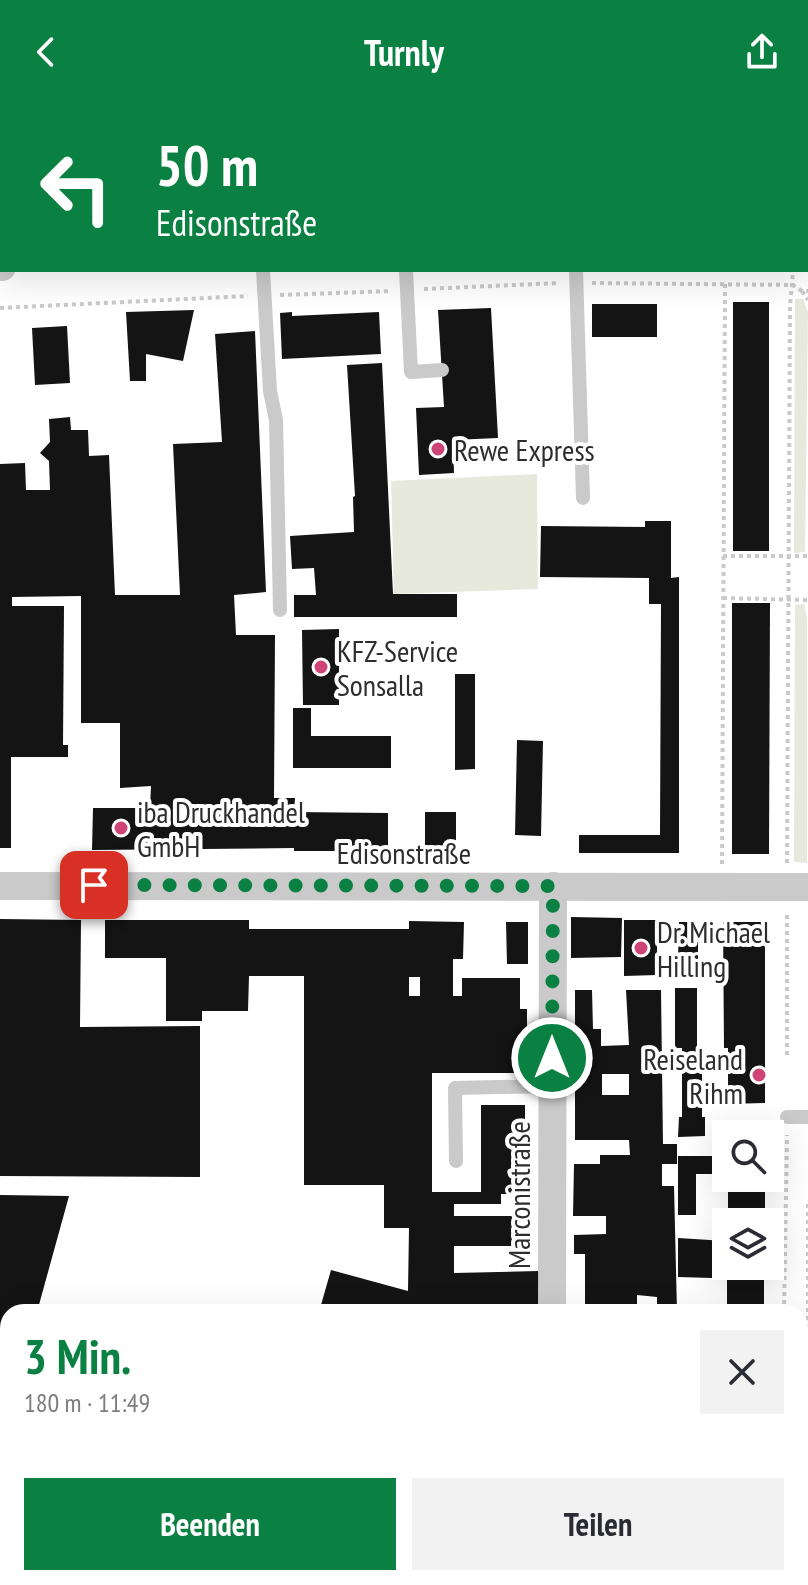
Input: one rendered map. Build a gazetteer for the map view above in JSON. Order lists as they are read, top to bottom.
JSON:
{
  "streets": {
    "street": ["Edisonstraße", "Marconistraße"]
  },
  "crossings": [
    ["Edisonstraße", "Marconistraße"]
  ],
  "places": [
    "Rewe Express",
    "KFZ-Service Sonsalla",
    "iba Druckhandel GmbH",
    "Dr. Michael Hilling",
    "Reiseland Rihm"
  ],
  "page": {
    "header": "Turnly",
    "turn": ["50 m", "Edisonstraße"],
    "heading": ["3 Min.", "180 m · 11:49"],
    "buttons": ["Beenden", "Teilen"]
  }
}
